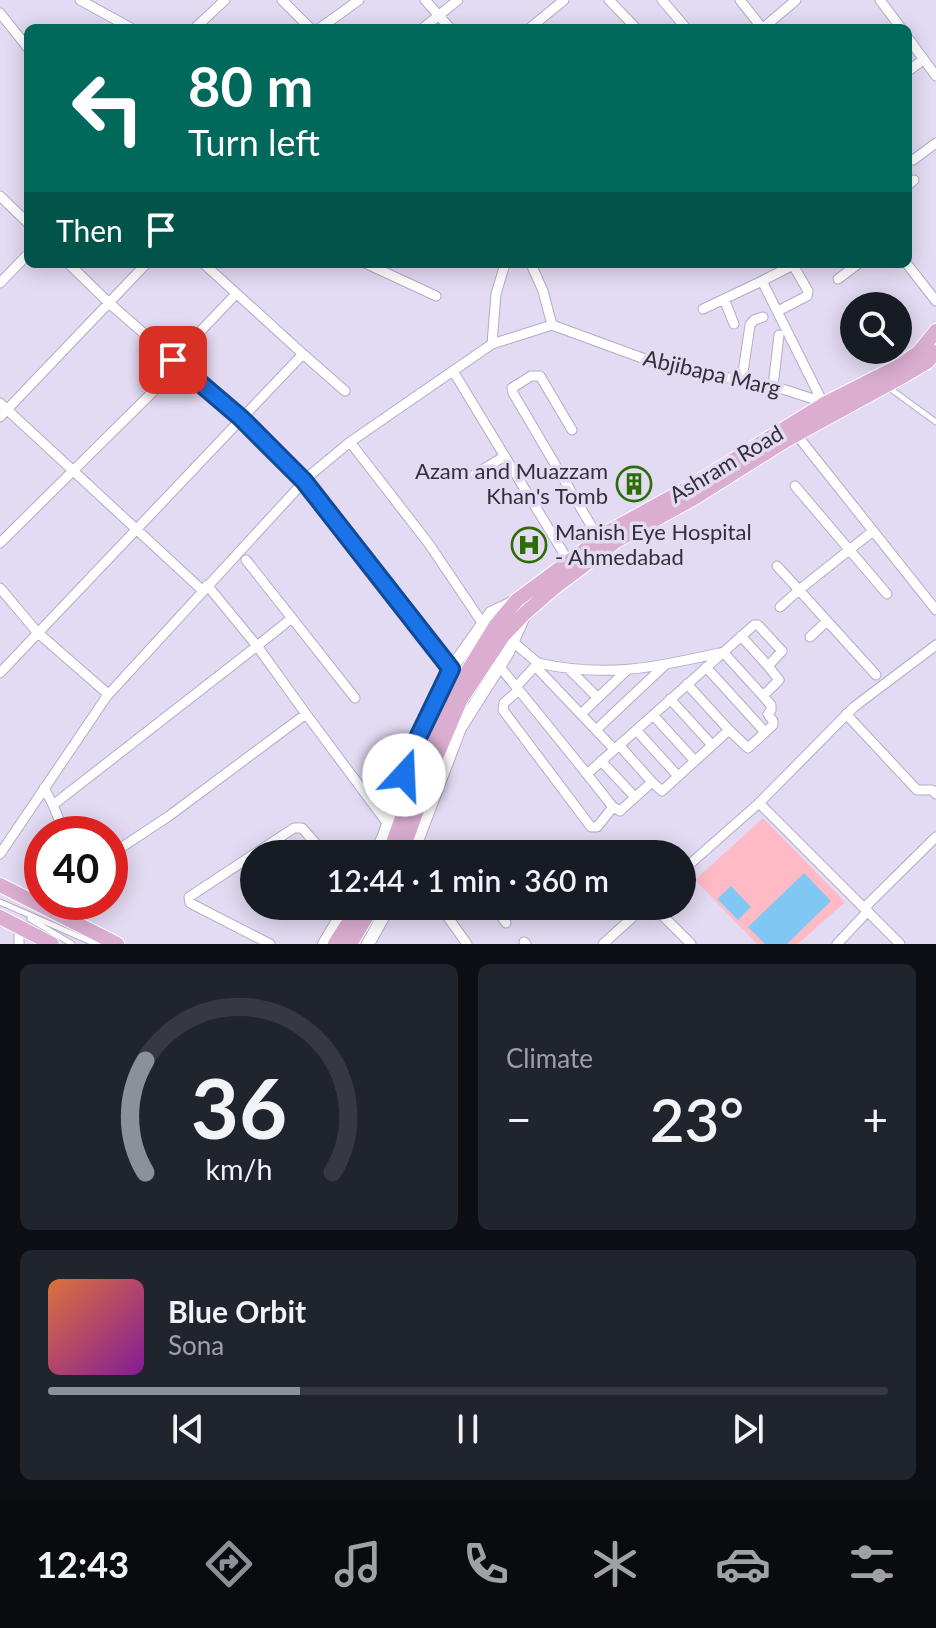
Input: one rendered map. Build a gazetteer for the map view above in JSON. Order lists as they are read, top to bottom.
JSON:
{
  "streets": {
    "main road": ["Ashram Road"],
    "street": ["Abjibapa Marg"]
  },
  "crossings": [
    ["Abjibapa Marg", "Ashram Road"]
  ],
  "places": {
    "building": ["Azam and Muazzam Khan's Tomb"],
    "hospital": ["Manish Eye Hospital - Ahmedabad"]
  },
  "page": {
    "turn": ["80 m", "Turn left"],
    "then": "Then",
    "limit": "40",
    "trip": "12:44 · 1 min · 360 m",
    "tile": "Climate",
    "heat": ["−", "23°", "+"],
    "song": ["Blue Orbit", "Sona"],
    "tabs": "12:43",
    "gauge": ["36", "km/h"]
  }
}
